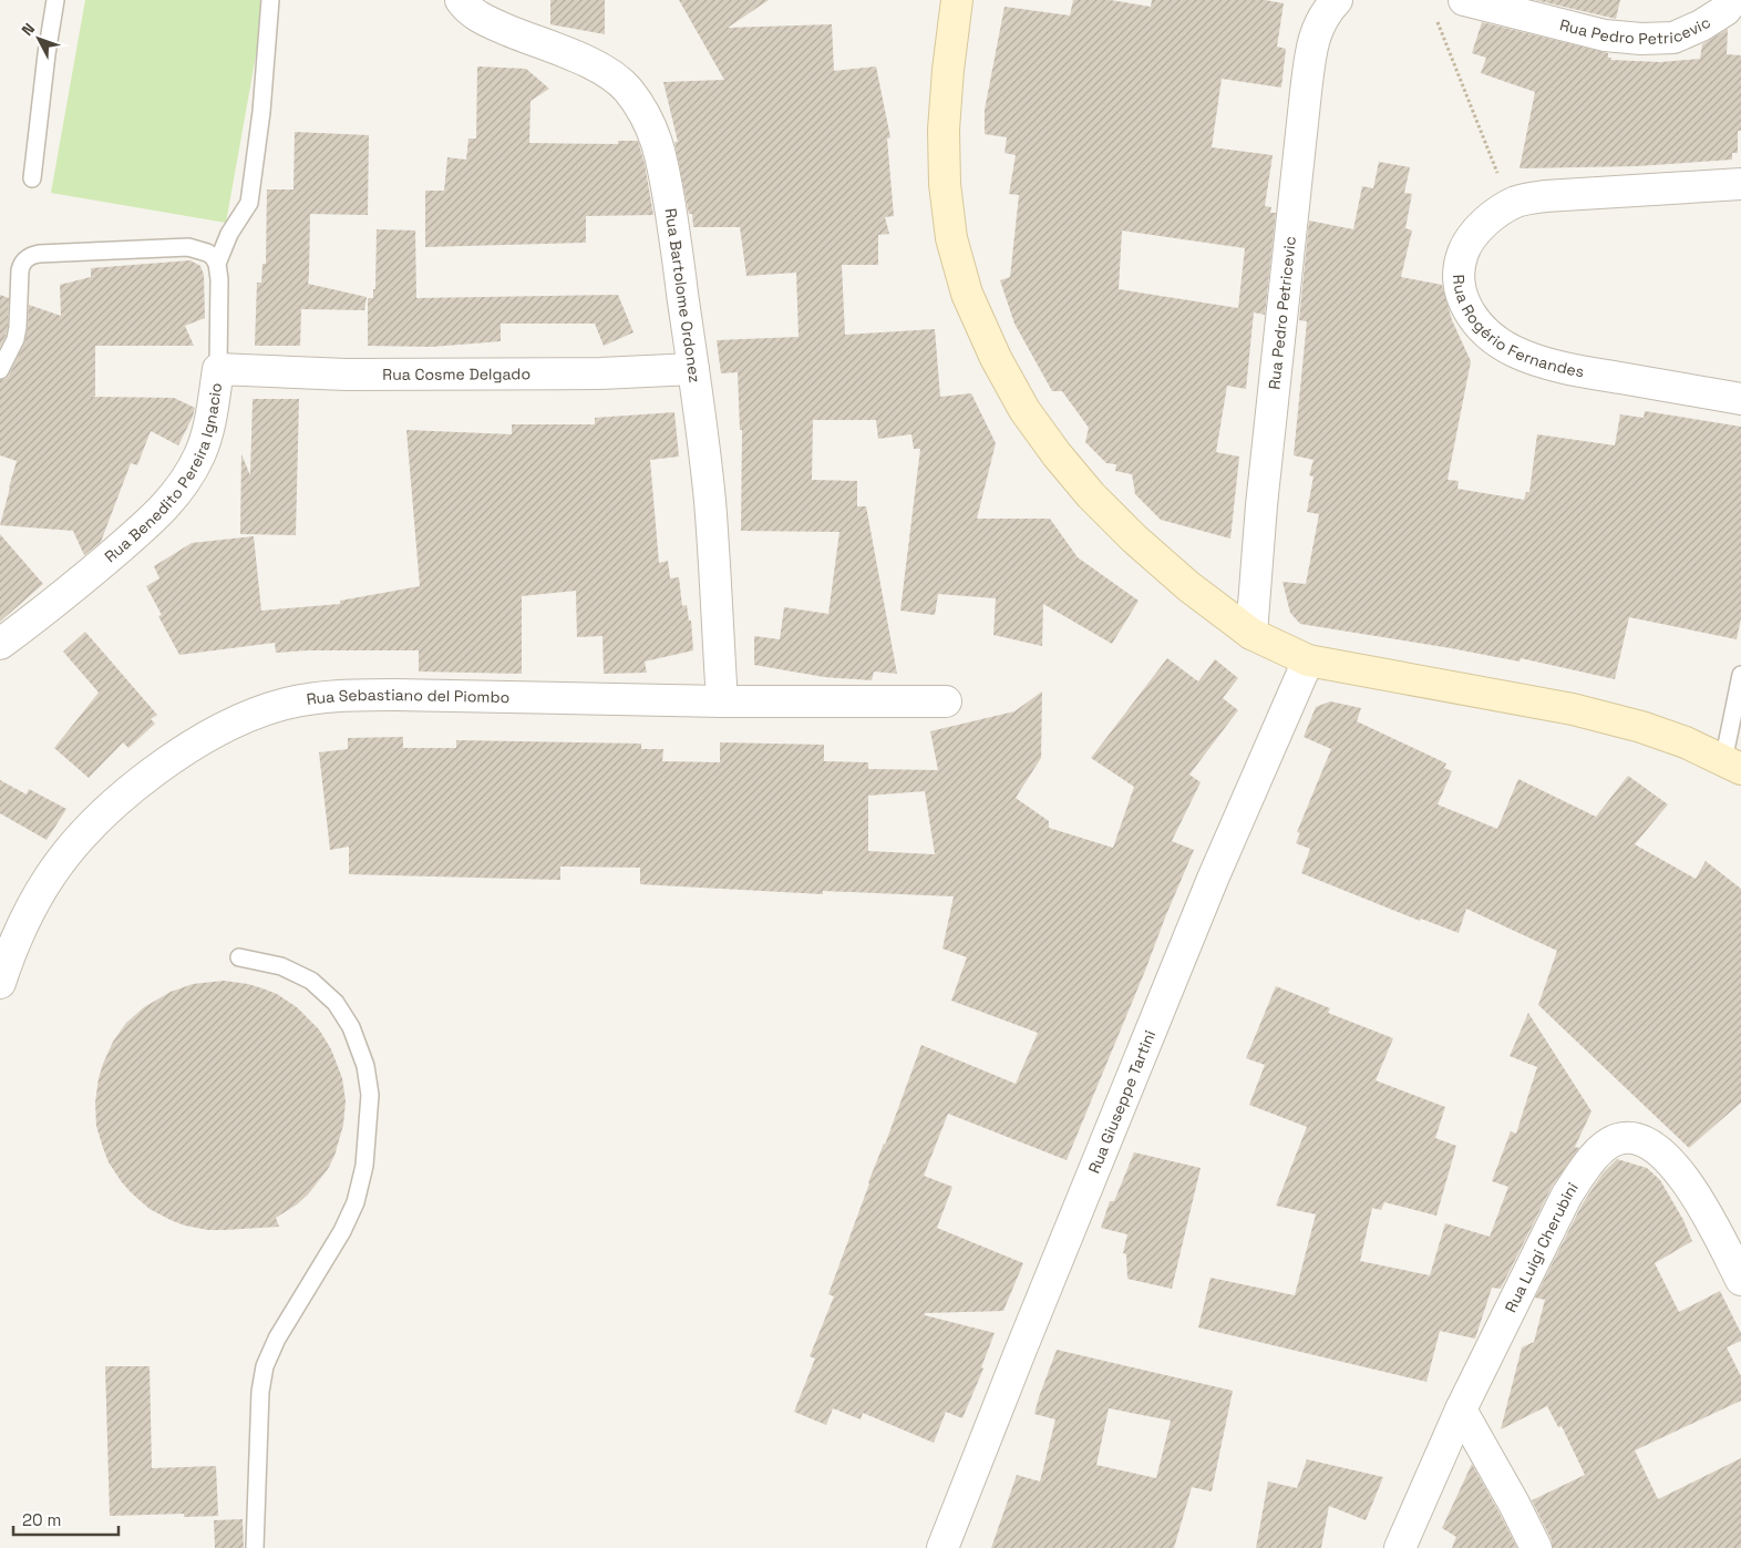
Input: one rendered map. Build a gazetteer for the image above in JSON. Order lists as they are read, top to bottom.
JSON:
{
  "streets": {
    "street": [
      "Rua Pedro Petricevic",
      "Rua Bartolome Ordonez",
      "Rua Rogério Fernandes",
      "Rua Cosme Delgado",
      "Rua Benedito Pereira Ignacio",
      "Rua Sebastiano del Piombo",
      "Rua Giuseppe Tartini",
      "Rua Luigi Cherubini"
    ]
  },
  "crossings": [
    ["Rua Bartolome Ordonez", "Rua Cosme Delgado"],
    ["Rua Bartolome Ordonez", "Rua Sebastiano del Piombo"],
    ["Rua Cosme Delgado", "Rua Benedito Pereira Ignacio"]
  ],
  "scale_bar": "20 m",
  "north": "top left"
}
